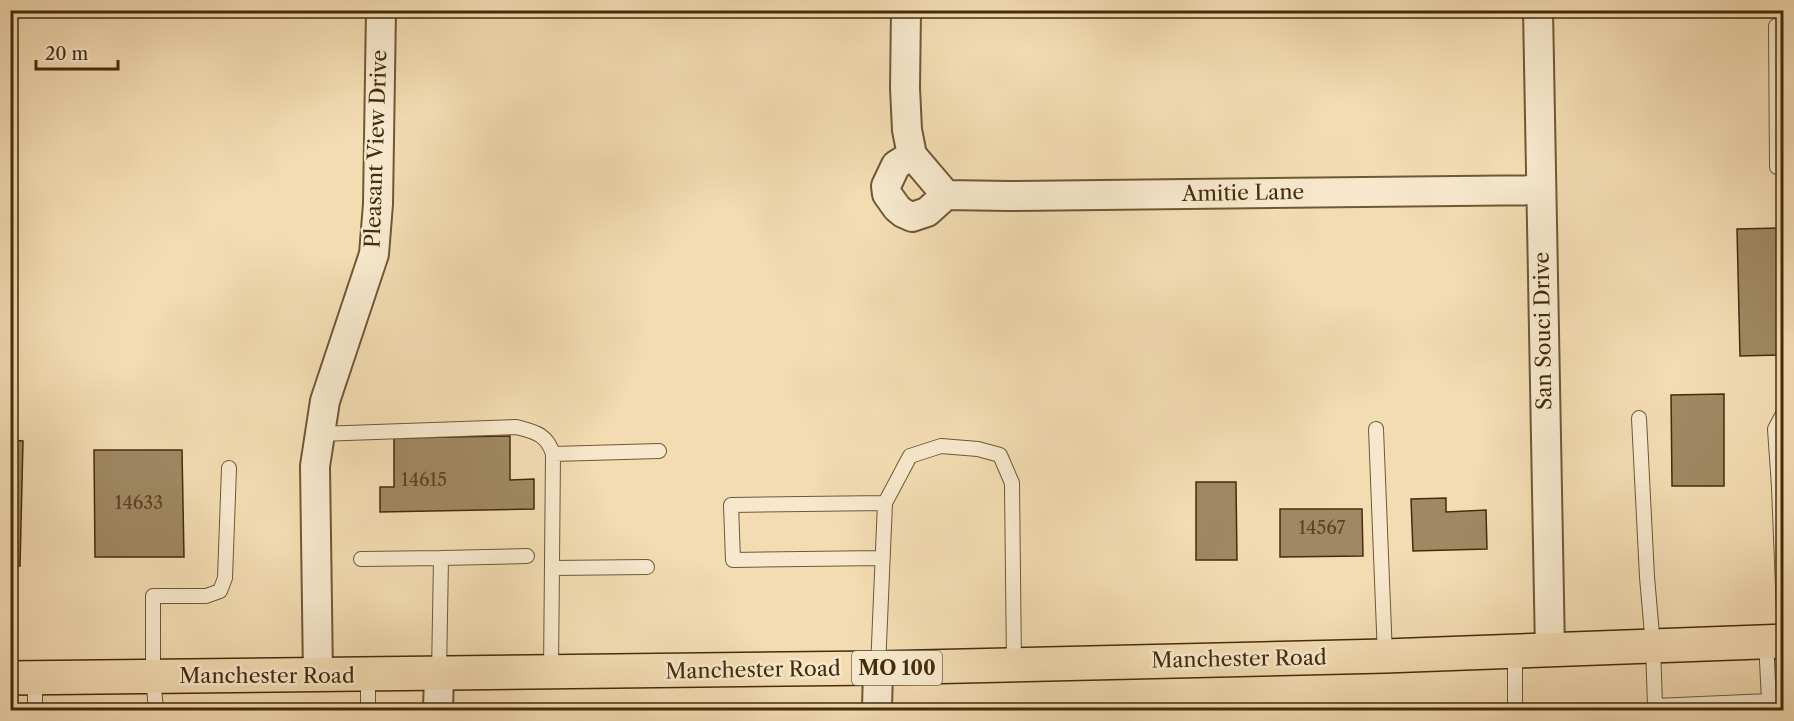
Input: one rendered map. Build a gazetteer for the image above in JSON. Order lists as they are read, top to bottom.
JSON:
{
  "streets": {
    "highway": ["Manchester Road", "MO 100"],
    "street": ["Pleasant View Drive", "Amitie Lane", "San Souci Drive"]
  },
  "crossings": [
    ["Pleasant View Drive", "Manchester Road"],
    ["Amitie Lane", "San Souci Drive"],
    ["San Souci Drive", "Manchester Road"]
  ],
  "house_numbers": ["14615", "14633", "14567"],
  "scale_bar": "20 m"
}
